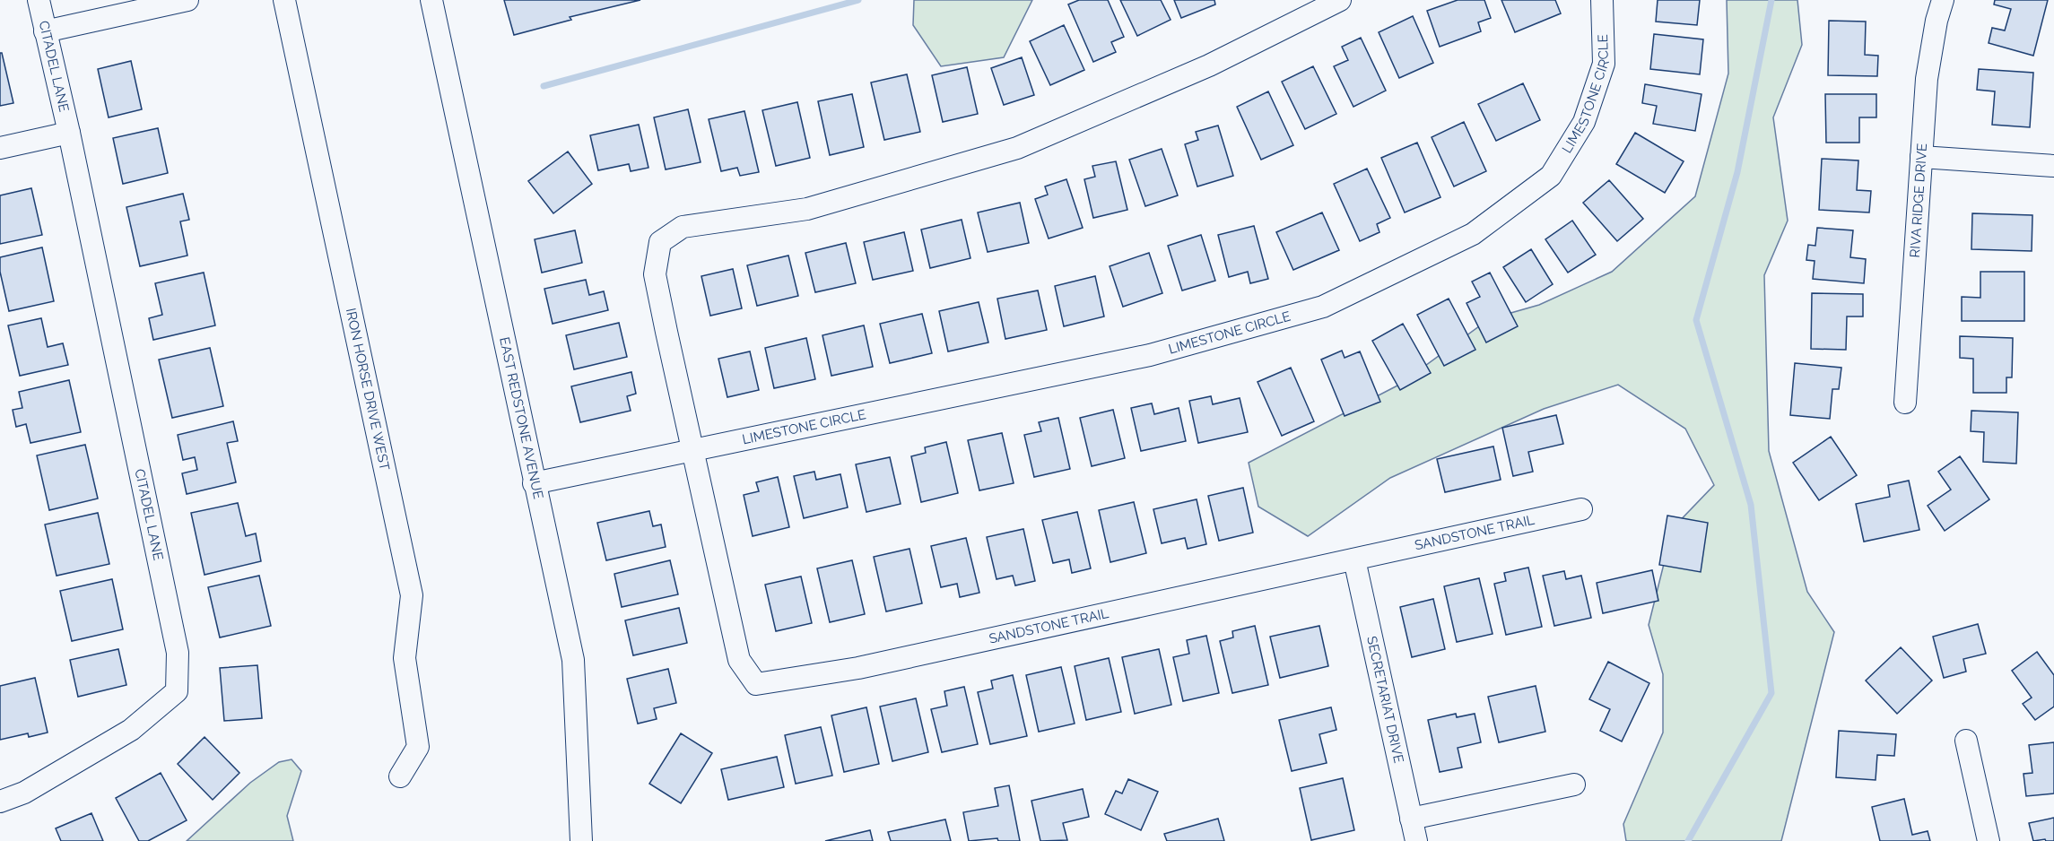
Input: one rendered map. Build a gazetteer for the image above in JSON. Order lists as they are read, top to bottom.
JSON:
{
  "streets": {
    "street": [
      "CITADEL LANE",
      "LIMESTONE CIRCLE",
      "RIVA RIDGE DRIVE",
      "IRON HORSE DRIVE WEST",
      "EAST REDSTONE AVENUE",
      "SANDSTONE TRAIL",
      "SECRETARIAT DRIVE"
    ]
  },
  "crossings": [
    ["LIMESTONE CIRCLE", "EAST REDSTONE AVENUE"],
    ["LIMESTONE CIRCLE", "SANDSTONE TRAIL"],
    ["SANDSTONE TRAIL", "SECRETARIAT DRIVE"]
  ]
}
